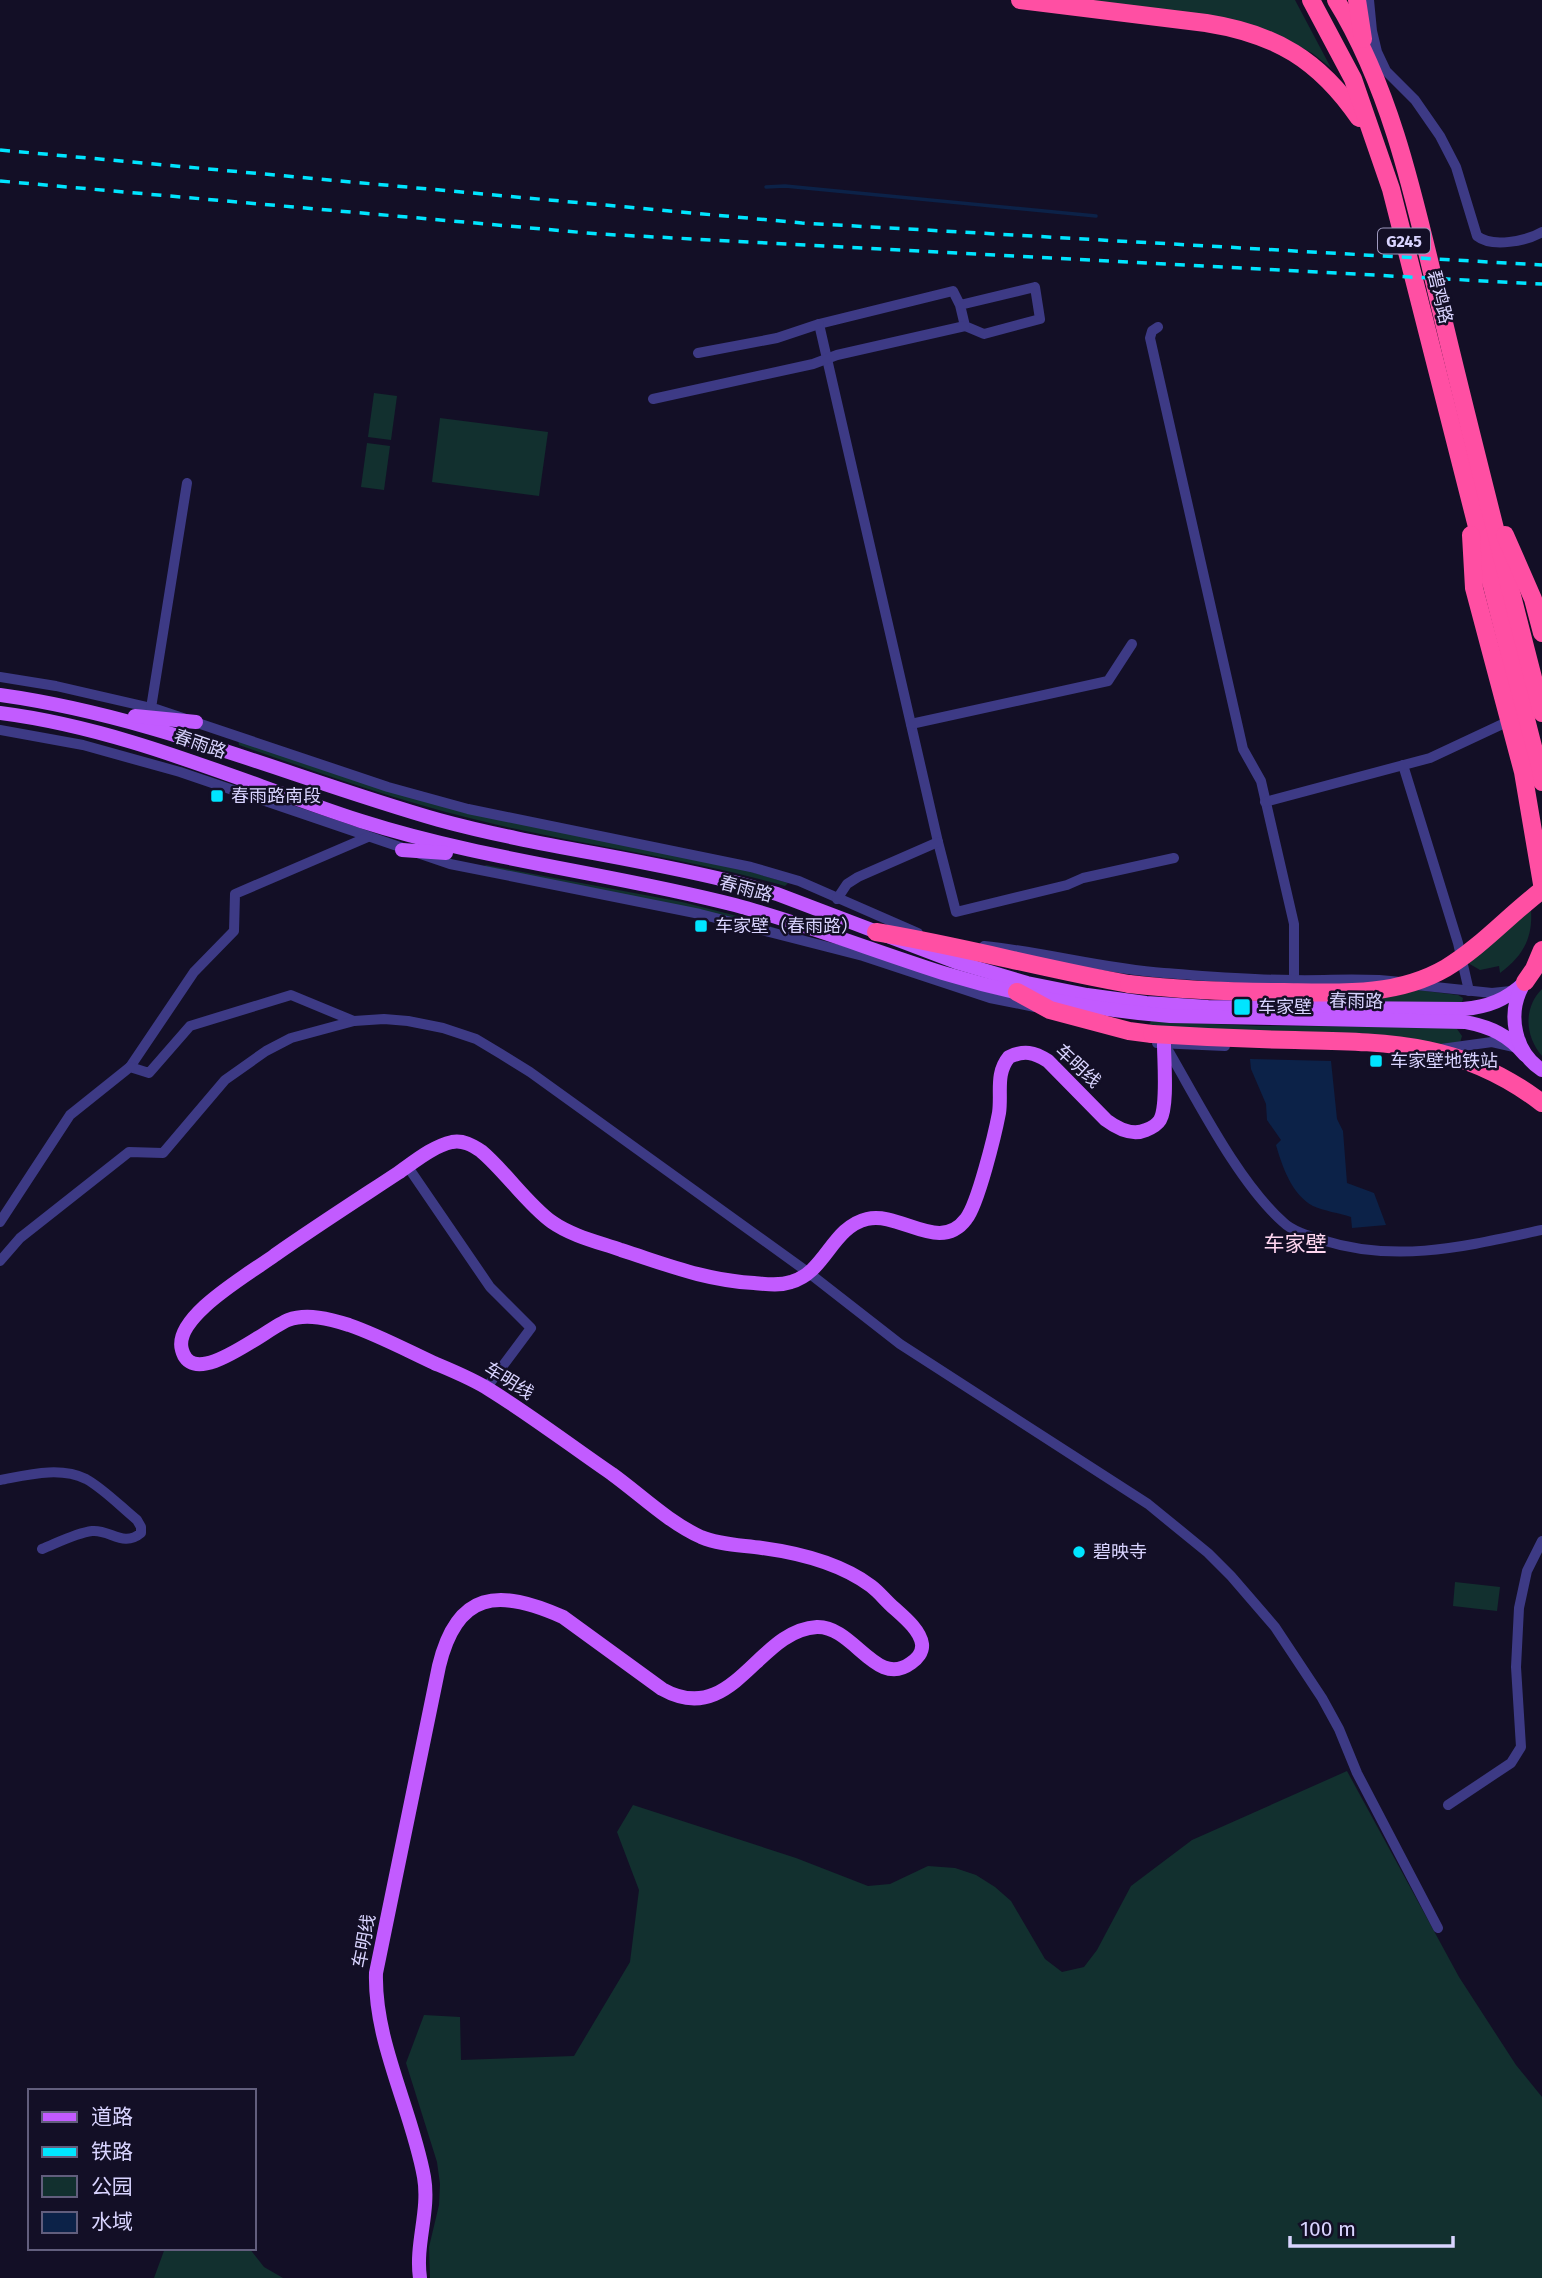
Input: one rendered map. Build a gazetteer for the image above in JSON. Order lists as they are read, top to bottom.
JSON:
{
  "streets": {
    "highway": ["G245", "碧鸡路"],
    "main road": ["春雨路", "车明线"]
  },
  "crossings": [
    ["G245", "碧鸡路"]
  ],
  "districts": ["车家壁"],
  "places": {
    "transit": [
      "春雨路南段",
      "车家壁（春雨路）",
      "车家壁",
      "车家壁地铁站"
    ],
    "other": ["碧映寺"]
  },
  "legend": [
    "道路",
    "铁路",
    "公园",
    "水域"
  ],
  "scale_bar": "100 m"
}
